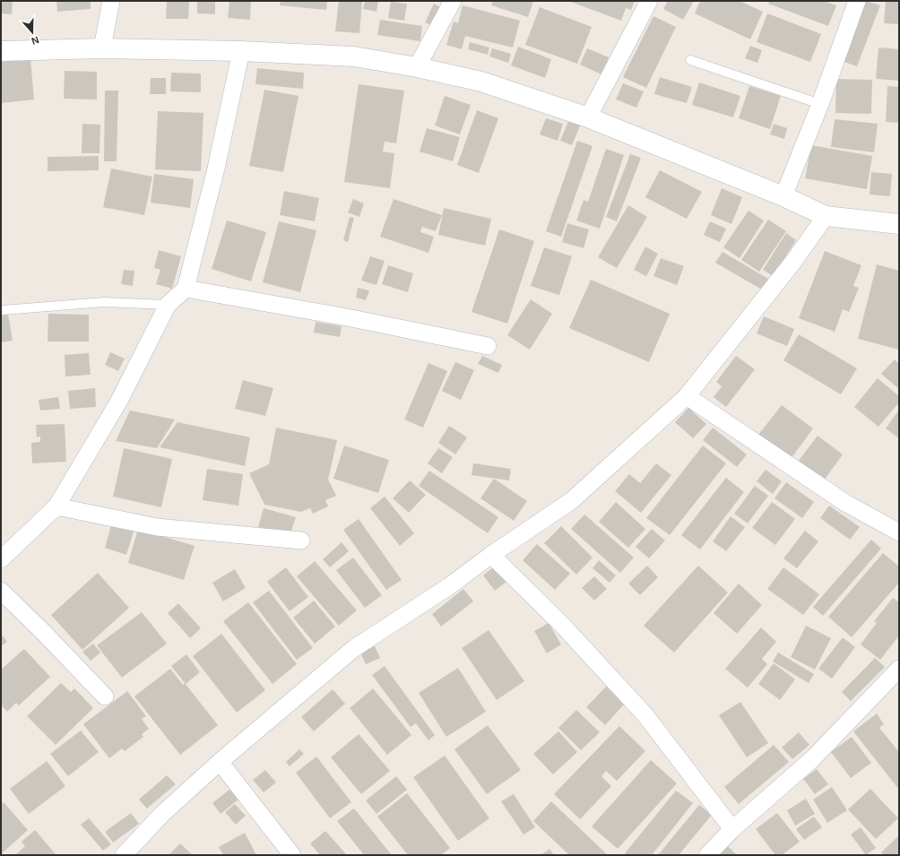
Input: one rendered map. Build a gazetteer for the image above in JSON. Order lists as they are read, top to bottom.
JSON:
{
  "north": "bottom"
}
